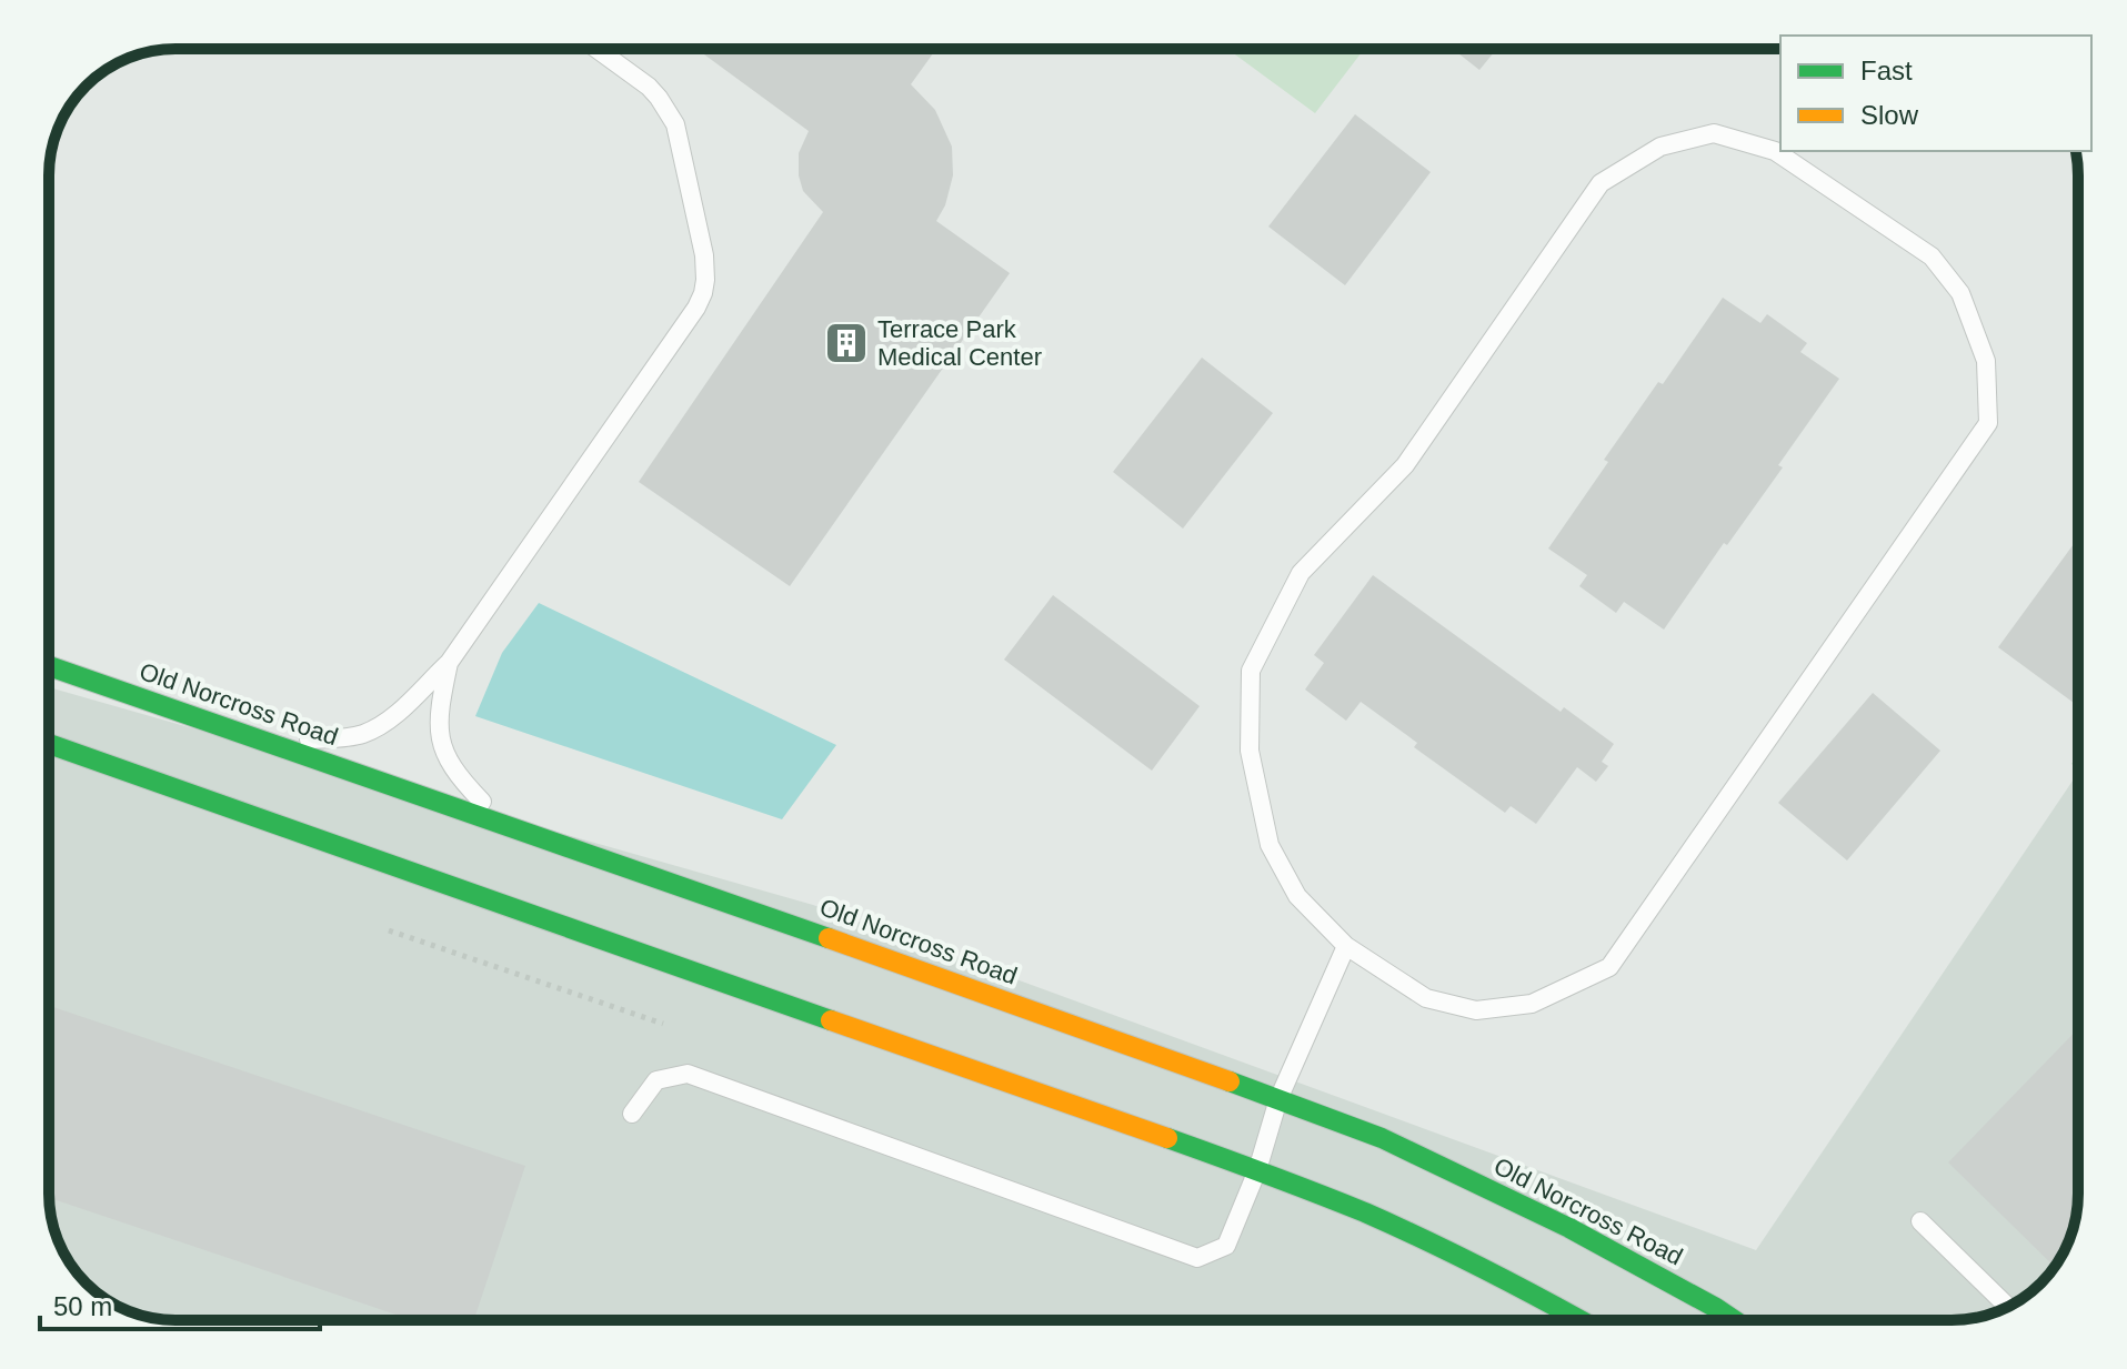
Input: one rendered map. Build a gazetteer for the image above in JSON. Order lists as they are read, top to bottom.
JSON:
{
  "streets": {
    "main road": ["Old Norcross Road"]
  },
  "places": {
    "building": ["Terrace Park Medical Center"]
  },
  "legend": ["Fast", "Slow"],
  "scale_bar": "50 m"
}
